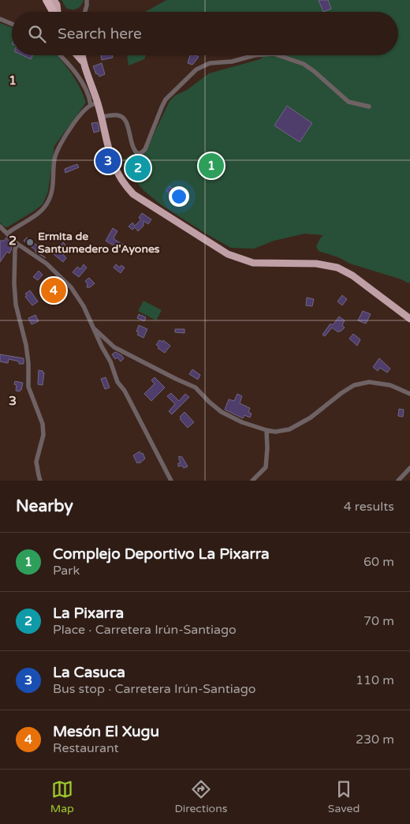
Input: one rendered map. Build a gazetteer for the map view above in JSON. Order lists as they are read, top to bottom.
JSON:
{
  "places": ["Ermita de Santumedero d'Ayones"],
  "page": {
    "search": "Search here",
    "pins": [
      "3",
      "1",
      "2",
      "4"
    ],
    "heading": ["Nearby", "4 results"],
    "list": [
      {
        "mark": "1",
        "name": "Complejo Deportivo La Pixarra",
        "note": "Park",
        "value": "60 m"
      },
      {
        "mark": "2",
        "name": "La Pixarra",
        "note": "Place · Carretera Irún-Santiago",
        "value": "70 m"
      },
      {
        "mark": "3",
        "name": "La Casuca",
        "note": "Bus stop · Carretera Irún-Santiago",
        "value": "110 m"
      },
      {
        "mark": "4",
        "name": "Mesón El Xugu",
        "note": "Restaurant",
        "value": "230 m"
      }
    ],
    "nav": ["Map", "Directions", "Saved"]
  },
  "grid": {
    "rows": ["1", "2", "3"]
  }
}
